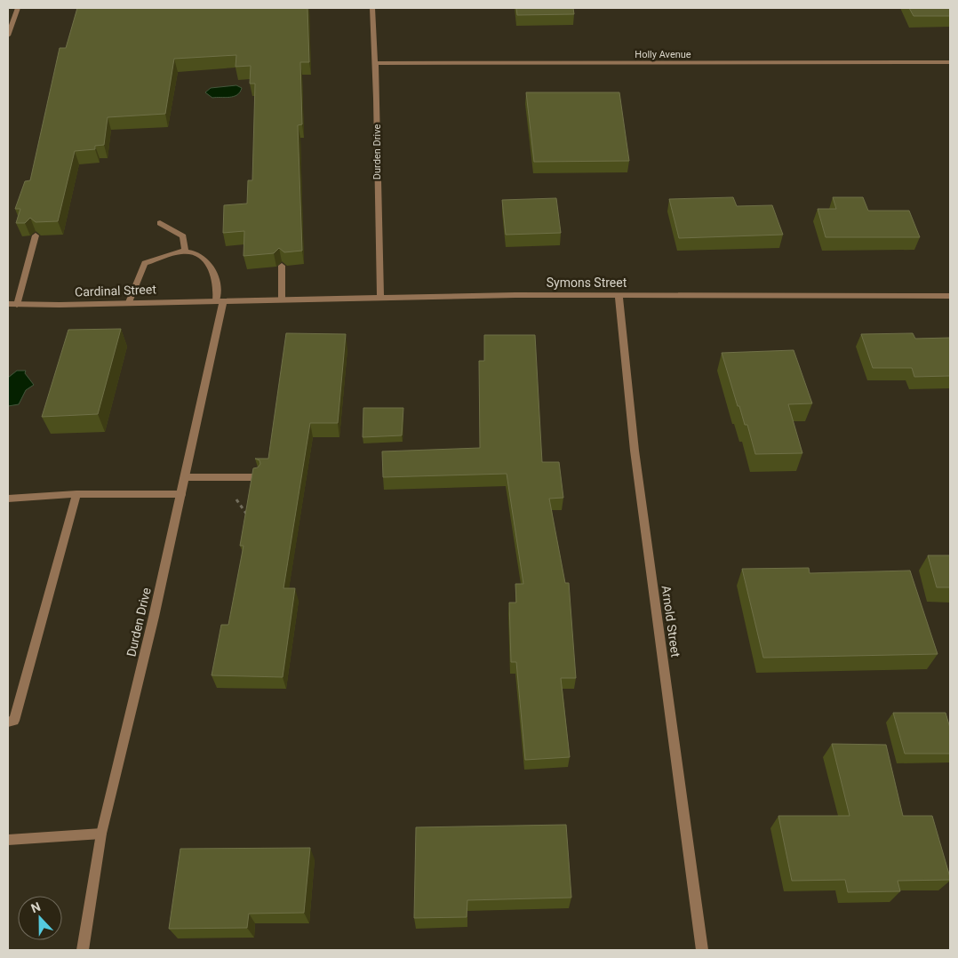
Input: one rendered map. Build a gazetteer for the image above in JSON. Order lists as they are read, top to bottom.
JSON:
{
  "streets": {
    "street": [
      "Holly Avenue",
      "Durden Drive",
      "Symons Street",
      "Cardinal Street",
      "Arnold Street"
    ]
  },
  "crossings": [
    ["Holly Avenue", "Durden Drive"],
    ["Durden Drive", "Symons Street"],
    ["Durden Drive", "Cardinal Street"],
    ["Symons Street", "Cardinal Street"],
    ["Symons Street", "Arnold Street"]
  ],
  "north": "top"
}
